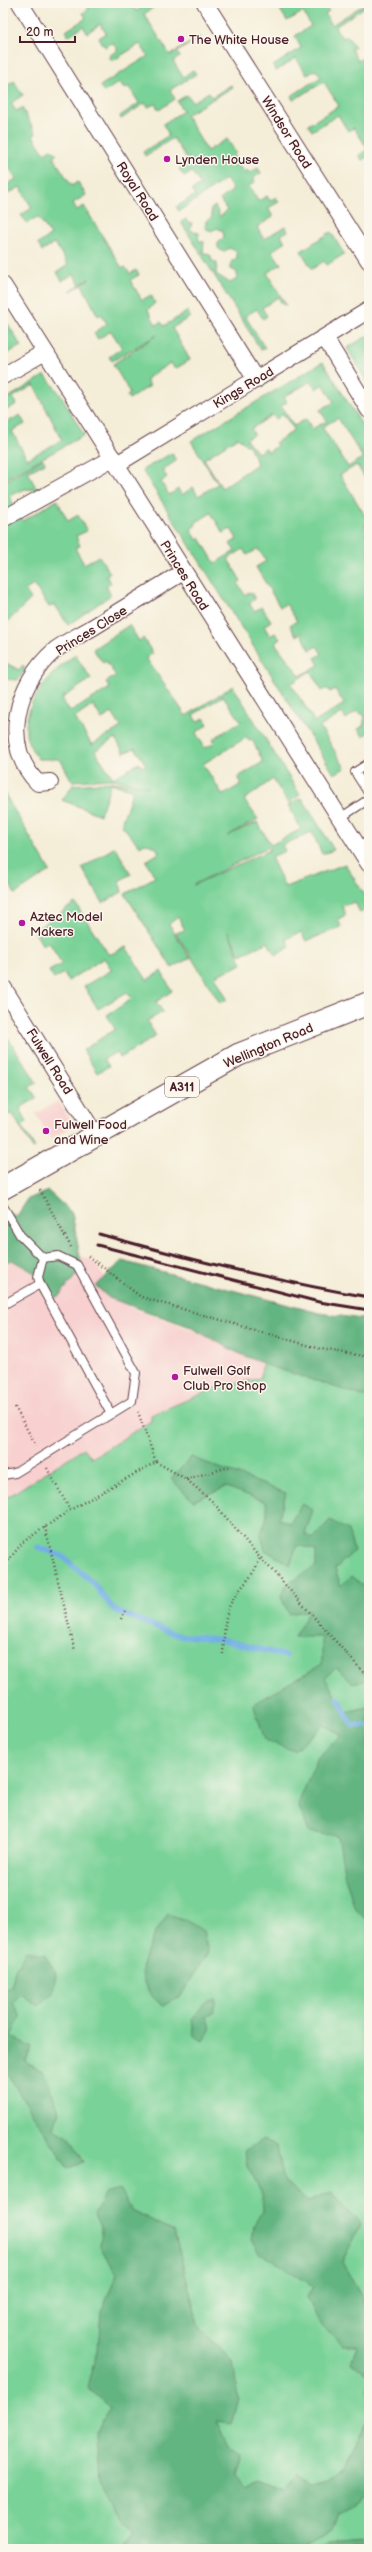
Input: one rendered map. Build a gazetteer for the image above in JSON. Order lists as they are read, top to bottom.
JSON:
{
  "streets": {
    "main road": ["Wellington Road", "A311"],
    "street": [
      "Windsor Road",
      "Royal Road",
      "Kings Road",
      "Princes Road",
      "Princes Close",
      "Fulwell Road"
    ]
  },
  "crossings": [
    ["Royal Road", "Kings Road"],
    ["Kings Road", "Princes Road"],
    ["Princes Road", "Princes Close"],
    ["Wellington Road", "Fulwell Road"]
  ],
  "places": [
    "The White House",
    "Lynden House",
    "Aztec Model Makers",
    "Fulwell Food and Wine",
    "Fulwell Golf Club Pro Shop"
  ],
  "scale_bar": "20 m"
}
